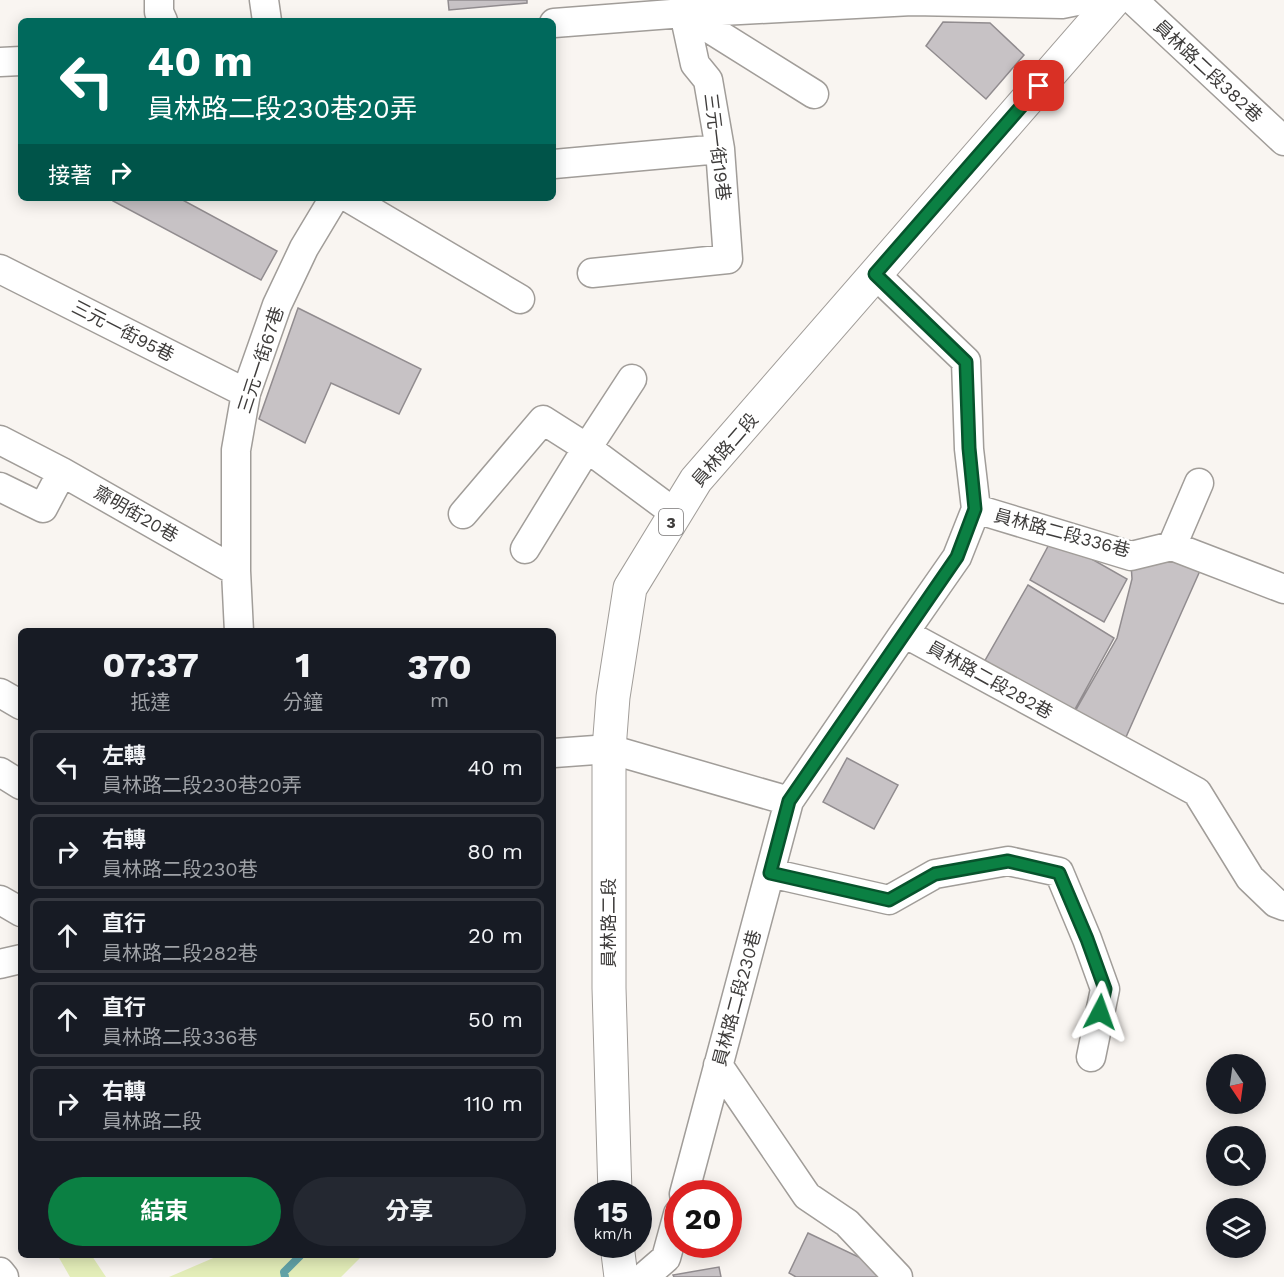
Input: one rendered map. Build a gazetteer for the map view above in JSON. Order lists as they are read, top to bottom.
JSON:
{
  "streets": {
    "main road": ["員林路二段", "3"],
    "street": [
      "員林路二段382巷",
      "三元一街19巷",
      "三元一街95巷",
      "三元一街67巷",
      "齋明街20巷",
      "員林路二段336巷",
      "員林路二段282巷",
      "員林路二段230巷"
    ]
  },
  "crossings": [
    ["三元一街95巷", "三元一街67巷"],
    ["三元一街67巷", "齋明街20巷"],
    ["員林路二段", "員林路二段336巷"],
    ["員林路二段336巷", "員林路二段282巷"]
  ],
  "north": "bottom",
  "page": {
    "turn": ["40 m", "員林路二段230巷20弄"],
    "then": "接著",
    "eta": [
      "07:37",
      "抵達",
      "1",
      "分鐘",
      "370",
      "m"
    ],
    "list": [
      {
        "name": "左轉",
        "note": "員林路二段230巷20弄",
        "value": "40 m"
      },
      {
        "name": "右轉",
        "note": "員林路二段230巷",
        "value": "80 m"
      },
      {
        "name": "直行",
        "note": "員林路二段282巷",
        "value": "20 m"
      },
      {
        "name": "直行",
        "note": "員林路二段336巷",
        "value": "50 m"
      },
      {
        "name": "右轉",
        "note": "員林路二段",
        "value": "110 m"
      }
    ],
    "buttons": ["結束", "分享"],
    "speed": "15 km/h",
    "limit": "20"
  }
}
